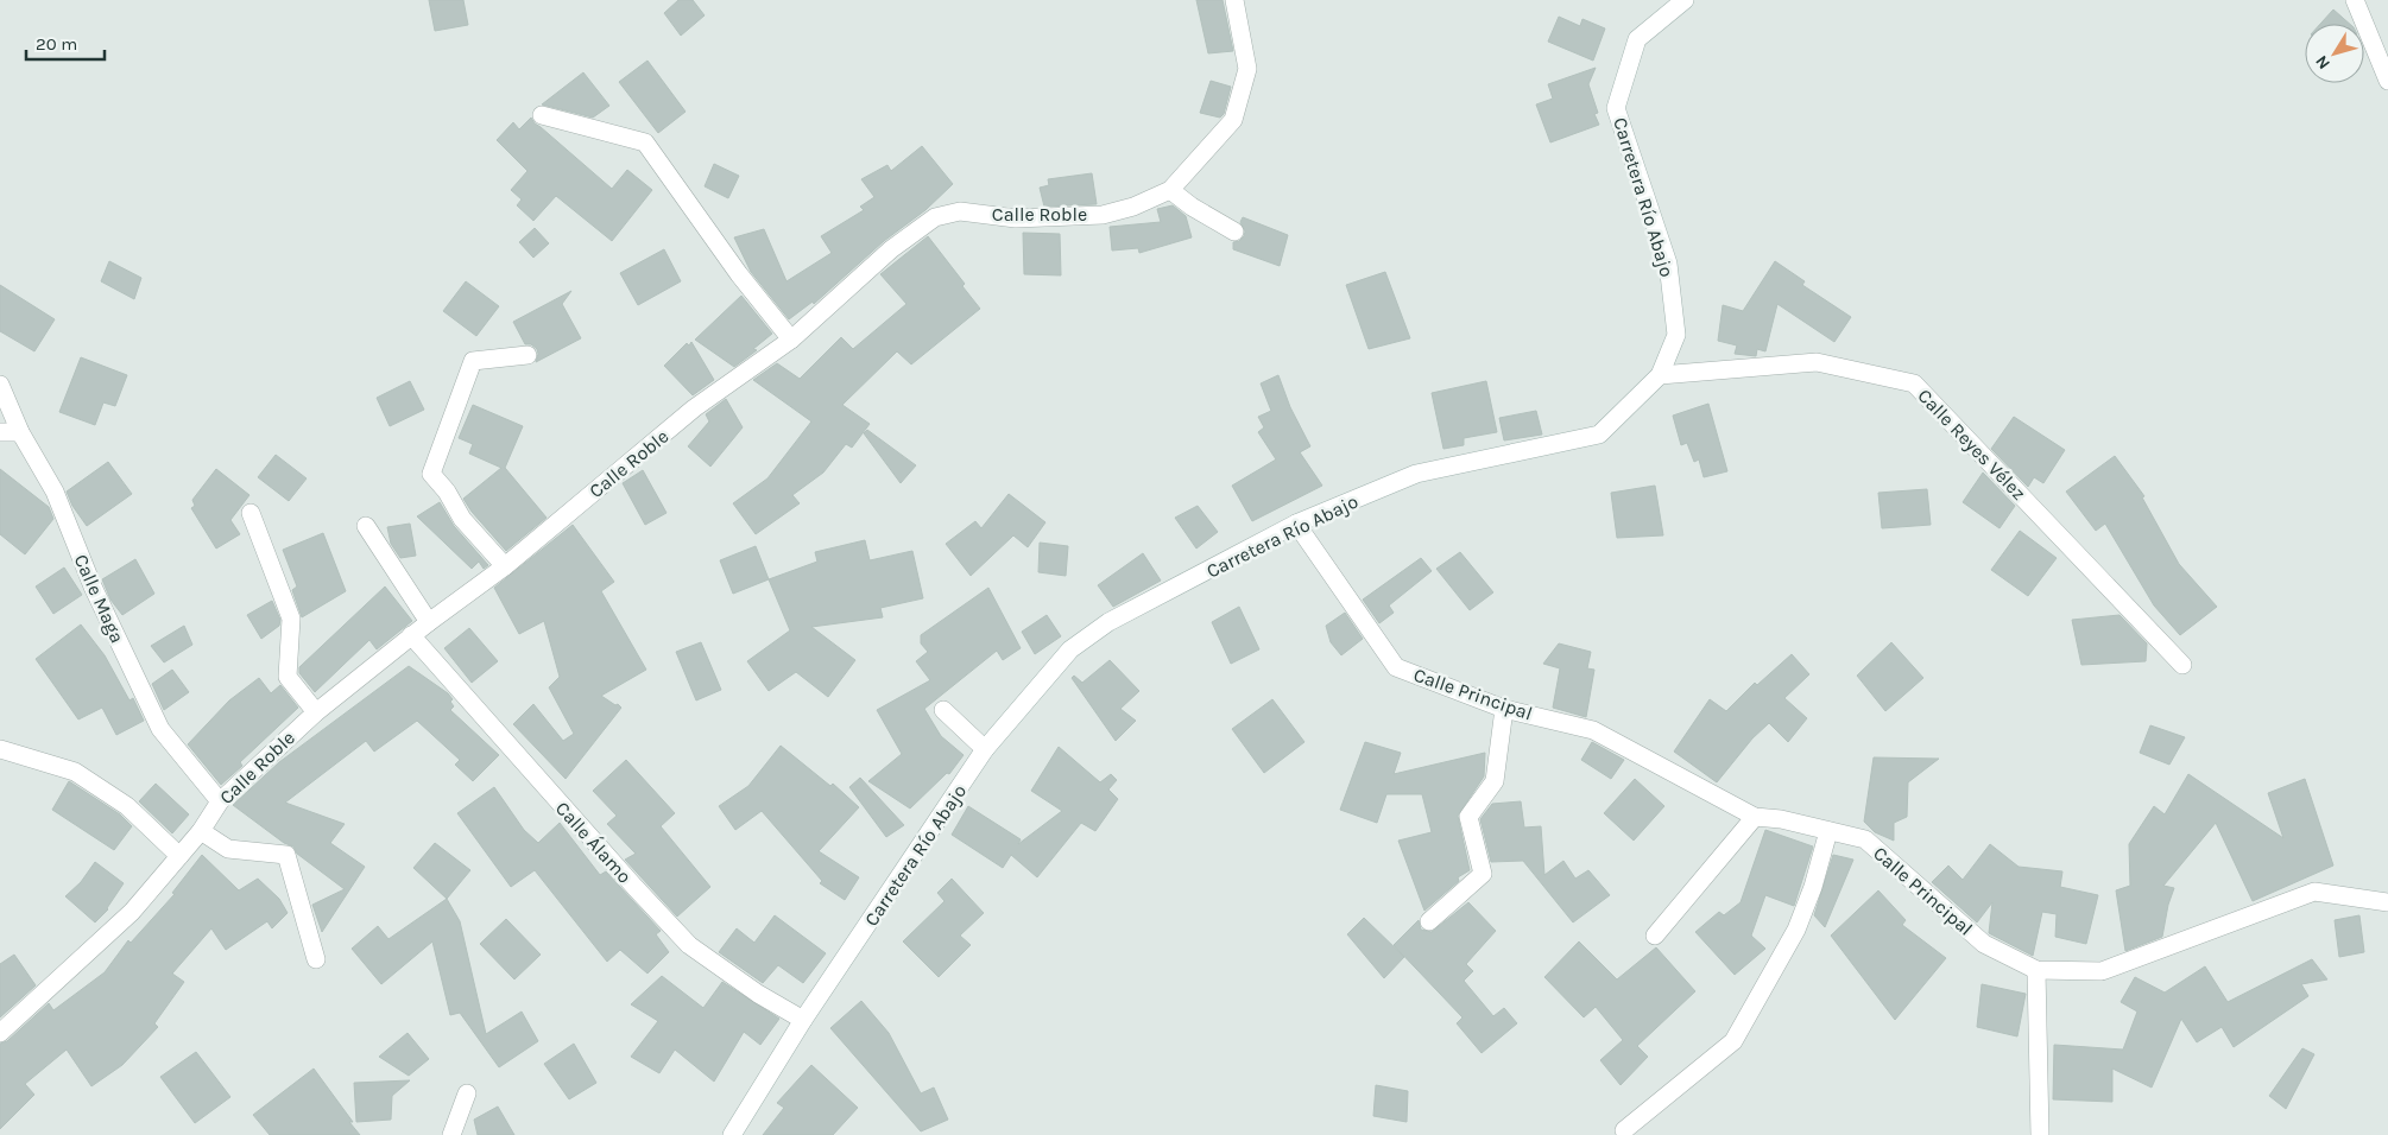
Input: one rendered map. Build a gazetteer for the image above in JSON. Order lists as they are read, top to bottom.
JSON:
{
  "streets": {
    "street": [
      "Carretera Río Abajo",
      "Calle Roble",
      "Calle Reyes Vélez",
      "Calle Maga",
      "Calle Principal",
      "Calle Álamo"
    ]
  },
  "crossings": [
    ["Carretera Río Abajo", "Calle Reyes Vélez"],
    ["Carretera Río Abajo", "Calle Principal"],
    ["Carretera Río Abajo", "Calle Álamo"],
    ["Calle Roble", "Calle Maga"],
    ["Calle Roble", "Calle Álamo"]
  ],
  "scale_bar": "20 m",
  "north": "bottom left"
}
